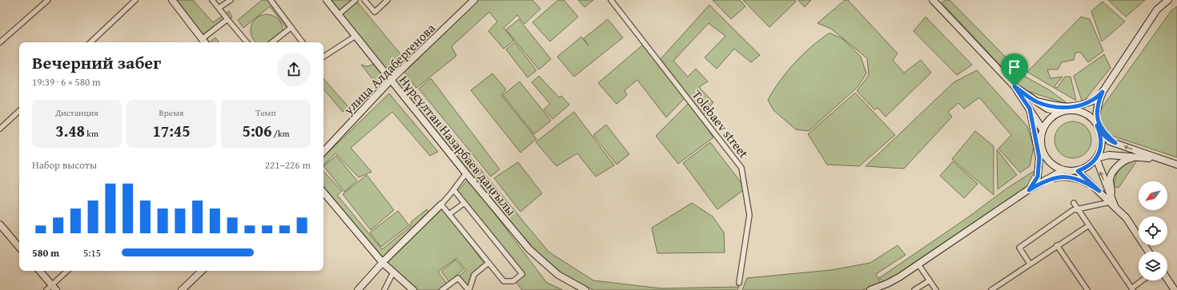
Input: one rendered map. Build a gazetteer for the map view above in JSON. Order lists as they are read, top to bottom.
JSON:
{
  "streets": {
    "main road": ["улица Алдабергенова", "Нұрсұлтан Назарбаев даңғылы"],
    "street": ["Tolebaev street"]
  },
  "crossings": [
    ["улица Алдабергенова", "Нұрсұлтан Назарбаев даңғылы"]
  ],
  "north": "bottom left",
  "page": {
    "heading": ["Вечерний забег", "19:39 · 6 × 580 m"],
    "stats": [
      ["Дистанция", "3.48 km"],
      ["Время", "17:45"],
      ["Темп", "5:06 /km"]
    ],
    "chart": ["Набор высоты", "221–226 m"],
    "list": [
      {
        "name": "580 m",
        "note": "5:15"
      }
    ]
  }
}
